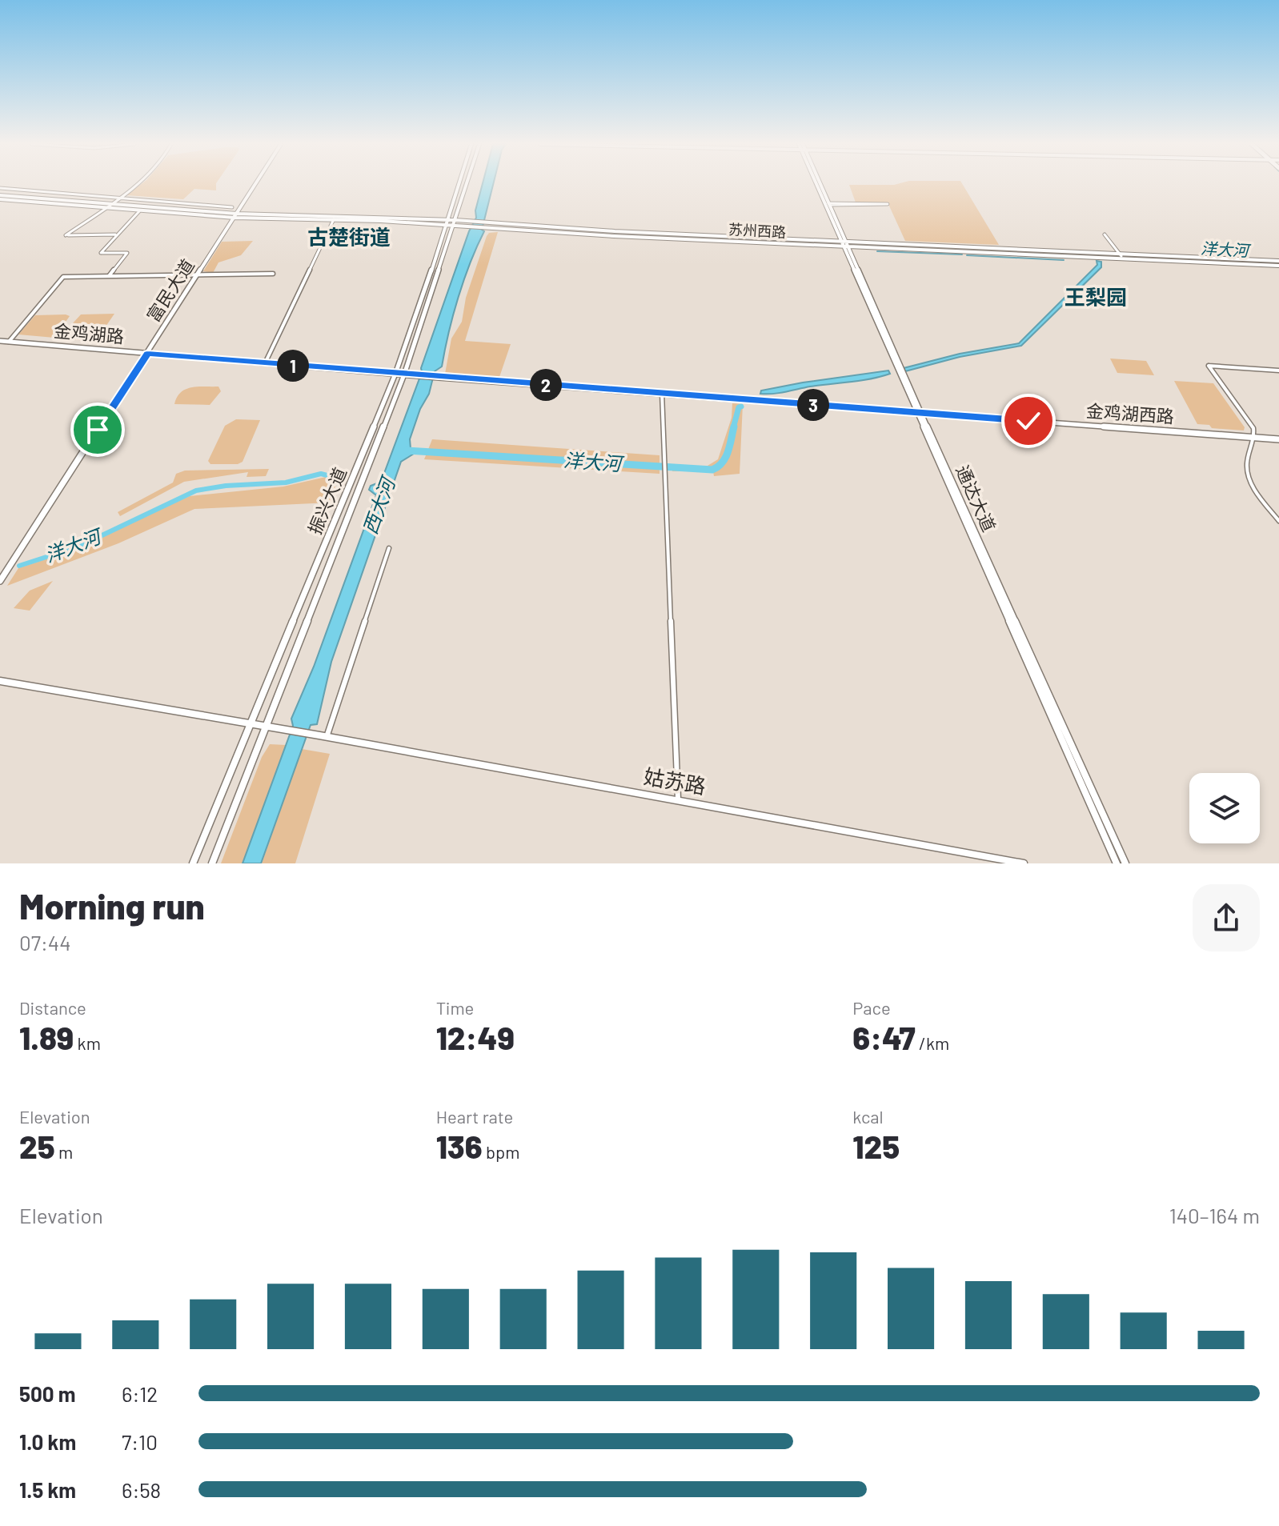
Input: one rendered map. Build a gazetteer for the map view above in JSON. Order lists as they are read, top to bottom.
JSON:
{
  "streets": {
    "main road": [
      "苏州西路",
      "富民大道",
      "金鸡湖路",
      "金鸡湖西路",
      "通达大道",
      "振兴大道",
      "姑苏路"
    ]
  },
  "crossings": [
    ["苏州西路", "富民大道"],
    ["苏州西路", "通达大道"],
    ["苏州西路", "振兴大道"],
    ["富民大道", "金鸡湖路"],
    ["金鸡湖路", "金鸡湖西路"],
    ["金鸡湖路", "振兴大道"],
    ["金鸡湖西路", "通达大道"],
    ["金鸡湖西路", "振兴大道"],
    ["振兴大道", "姑苏路"]
  ],
  "districts": ["古楚街道", "王梨园"],
  "water": ["洋大河", "西大河"],
  "page": {
    "pins": ["1", "2", "3"],
    "heading": ["Morning run", "07:44"],
    "stats": [
      ["Distance", "1.89 km"],
      ["Time", "12:49"],
      ["Pace", "6:47 /km"],
      ["Elevation", "25 m"],
      ["Heart rate", "136 bpm"],
      ["kcal", "125"]
    ],
    "chart": ["Elevation", "140–164 m"],
    "list": [
      {
        "name": "500 m",
        "note": "6:12"
      },
      {
        "name": "1.0 km",
        "note": "7:10"
      },
      {
        "name": "1.5 km",
        "note": "6:58"
      }
    ]
  }
}
